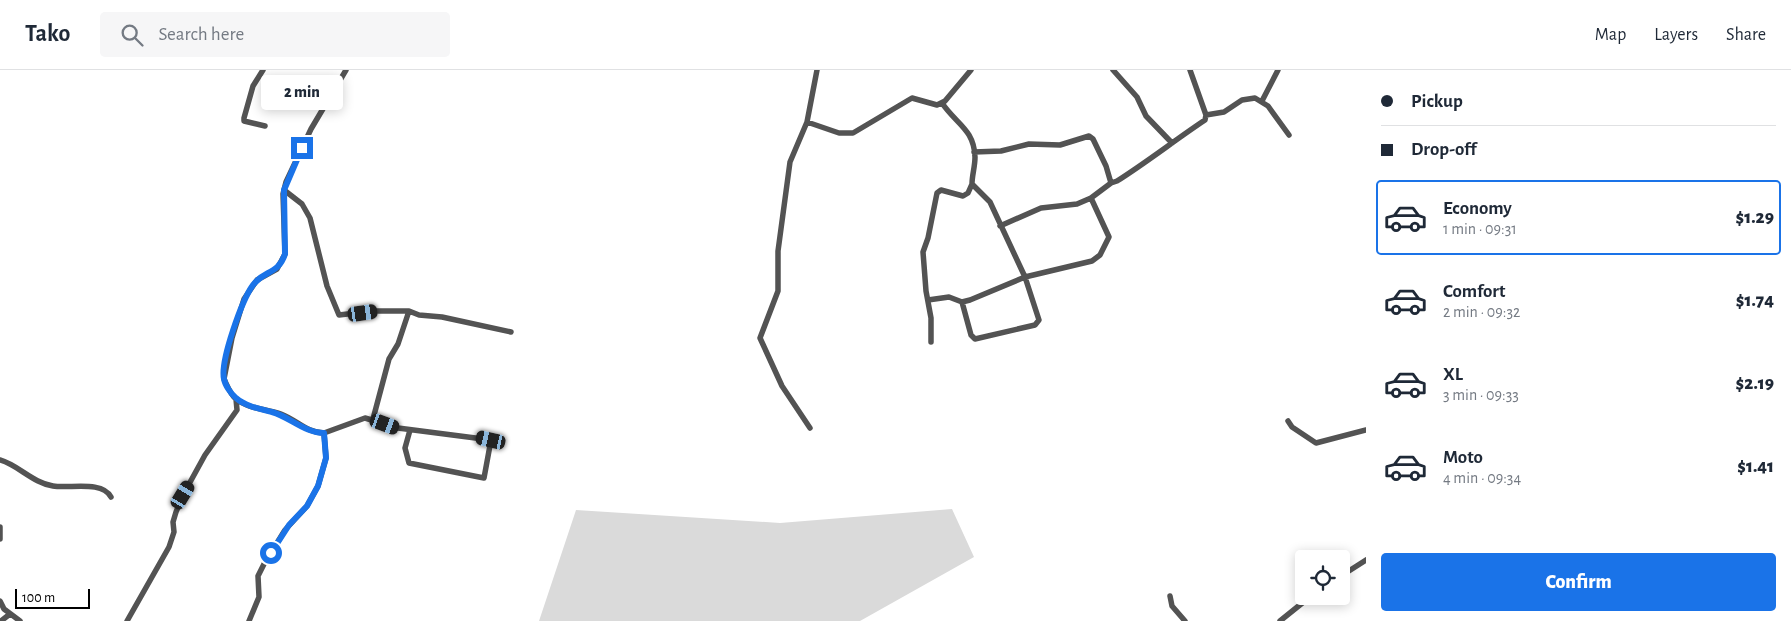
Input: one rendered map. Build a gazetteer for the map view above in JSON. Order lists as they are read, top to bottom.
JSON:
{
  "scale_bar": "100 m",
  "page": {
    "header": "Tako",
    "search": "Search here",
    "nav": ["Map", "Layers", "Share"],
    "banner": ["Pickup", "Drop-off"],
    "bubble": "2 min",
    "list": [
      {
        "name": "Economy",
        "note": "1 min · 09:31",
        "value": "$1.29"
      },
      {
        "name": "Comfort",
        "note": "2 min · 09:32",
        "value": "$1.74"
      },
      {
        "name": "XL",
        "note": "3 min · 09:33",
        "value": "$2.19"
      },
      {
        "name": "Moto",
        "note": "4 min · 09:34",
        "value": "$1.41"
      }
    ],
    "buttons": "Confirm",
    "scale": "100 m"
  }
}
